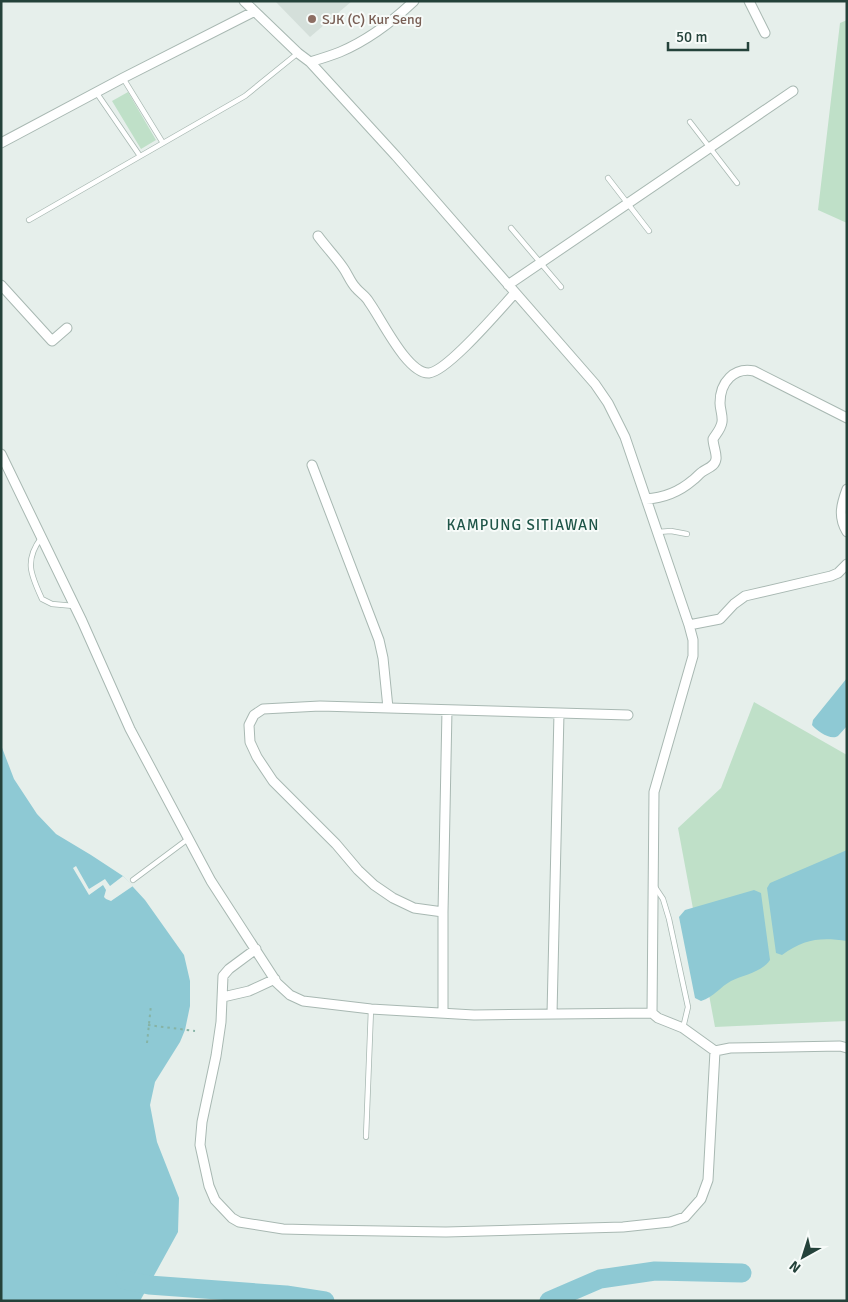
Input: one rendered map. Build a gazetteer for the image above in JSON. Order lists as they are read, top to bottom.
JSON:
{
  "districts": ["KAMPUNG SITIAWAN"],
  "places": ["SJK (C) Kur Seng"],
  "scale_bar": "50 m",
  "north": "bottom left"
}
